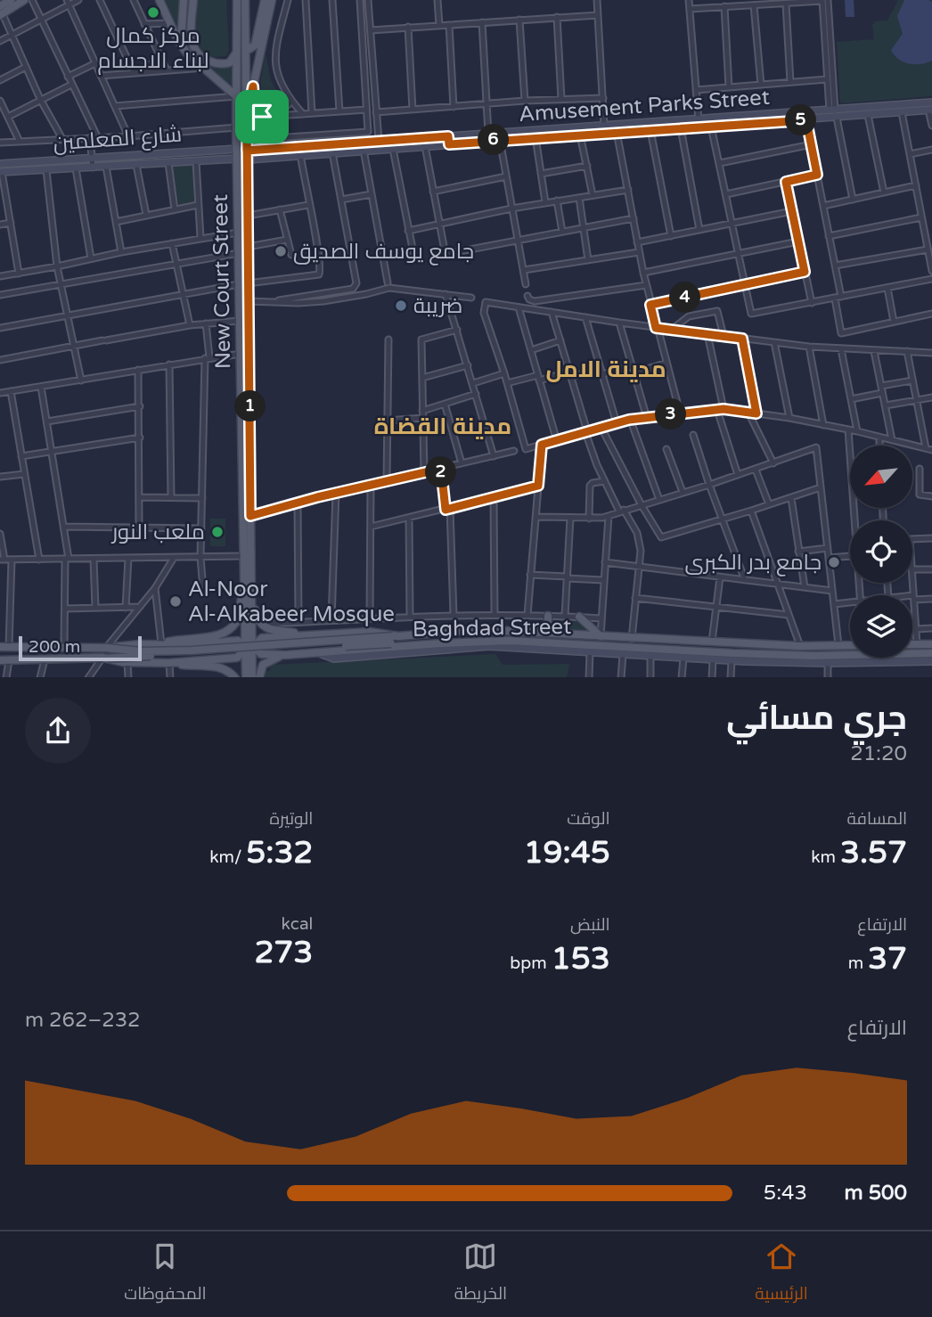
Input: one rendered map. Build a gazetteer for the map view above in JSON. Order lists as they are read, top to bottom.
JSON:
{
  "streets": {
    "main road": [
      "Amusement Parks Street",
      "شارع المعلمين",
      "New Court Street",
      "Baghdad Street"
    ]
  },
  "crossings": [
    ["Amusement Parks Street", "New Court Street"],
    ["شارع المعلمين", "New Court Street"]
  ],
  "districts": ["مدينة الامل", "مدينة القضاة"],
  "places": [
    "مركز كمال لبناء الاجسام",
    "جامع يوسف الصديق",
    "ضريبة",
    "ملعب النور",
    "جامع بدر الكبرى",
    "Al-Noor Al-Alkabeer Mosque"
  ],
  "scale_bar": "200 m",
  "north": "bottom left",
  "page": {
    "pins": [
      "5",
      "6",
      "4",
      "1",
      "3",
      "2"
    ],
    "scale": "200 m",
    "heading": ["جري مسائي", "21:20"],
    "stats": [
      ["المسافة", "3.57 km"],
      ["الوقت", "19:45"],
      ["الوتيرة", "5:32 /km"],
      ["الارتفاع", "37 m"],
      ["النبض", "153 bpm"],
      ["kcal", "273"]
    ],
    "chart": ["الارتفاع", "232–262 m"],
    "list": [
      {
        "name": "500 m",
        "note": "5:43"
      }
    ],
    "tabs": ["الرئيسية", "الخريطة", "المحفوظات"]
  }
}
